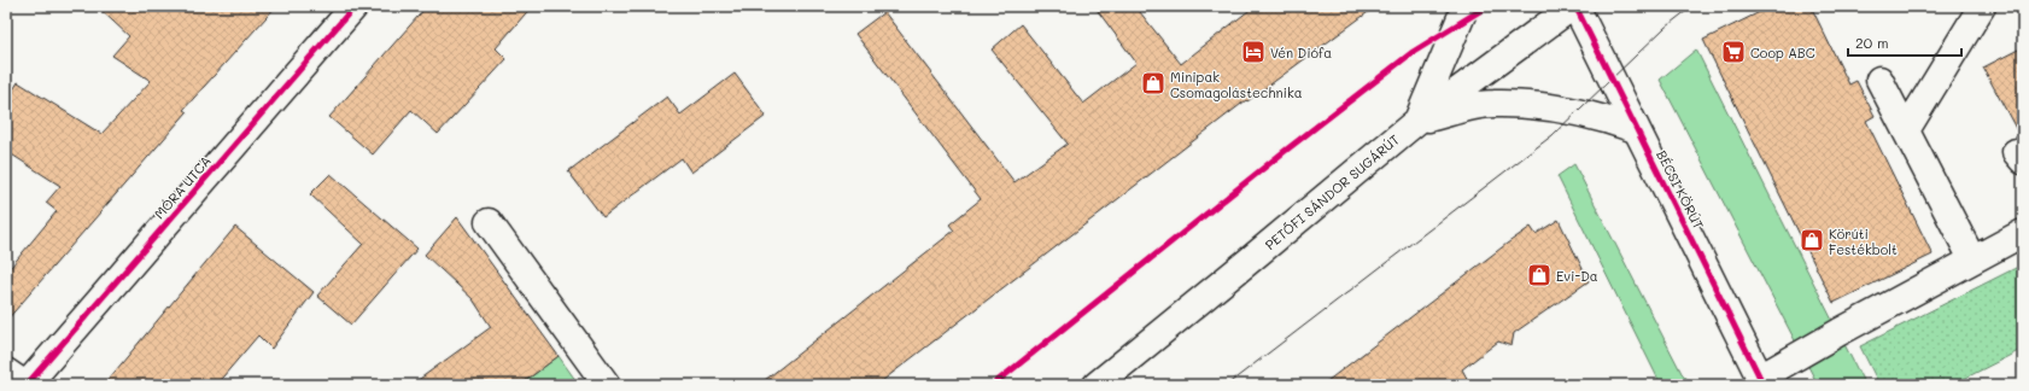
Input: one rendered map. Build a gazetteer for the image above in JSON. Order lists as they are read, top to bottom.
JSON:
{
  "streets": {
    "main road": ["MÓRA UTCA", "BÉCSI KÖRÚT", "PETŐFI SÁNDOR SUGÁRÚT"]
  },
  "crossings": [
    ["BÉCSI KÖRÚT", "PETŐFI SÁNDOR SUGÁRÚT"]
  ],
  "places": {
    "hotel": ["Vén Diófa"],
    "supermarket": ["Coop ABC"],
    "shop": ["Minipak Csomagolástechnika", "Körúti Festékbolt", "Evi-Da"]
  },
  "scale_bar": "20 m"
}
